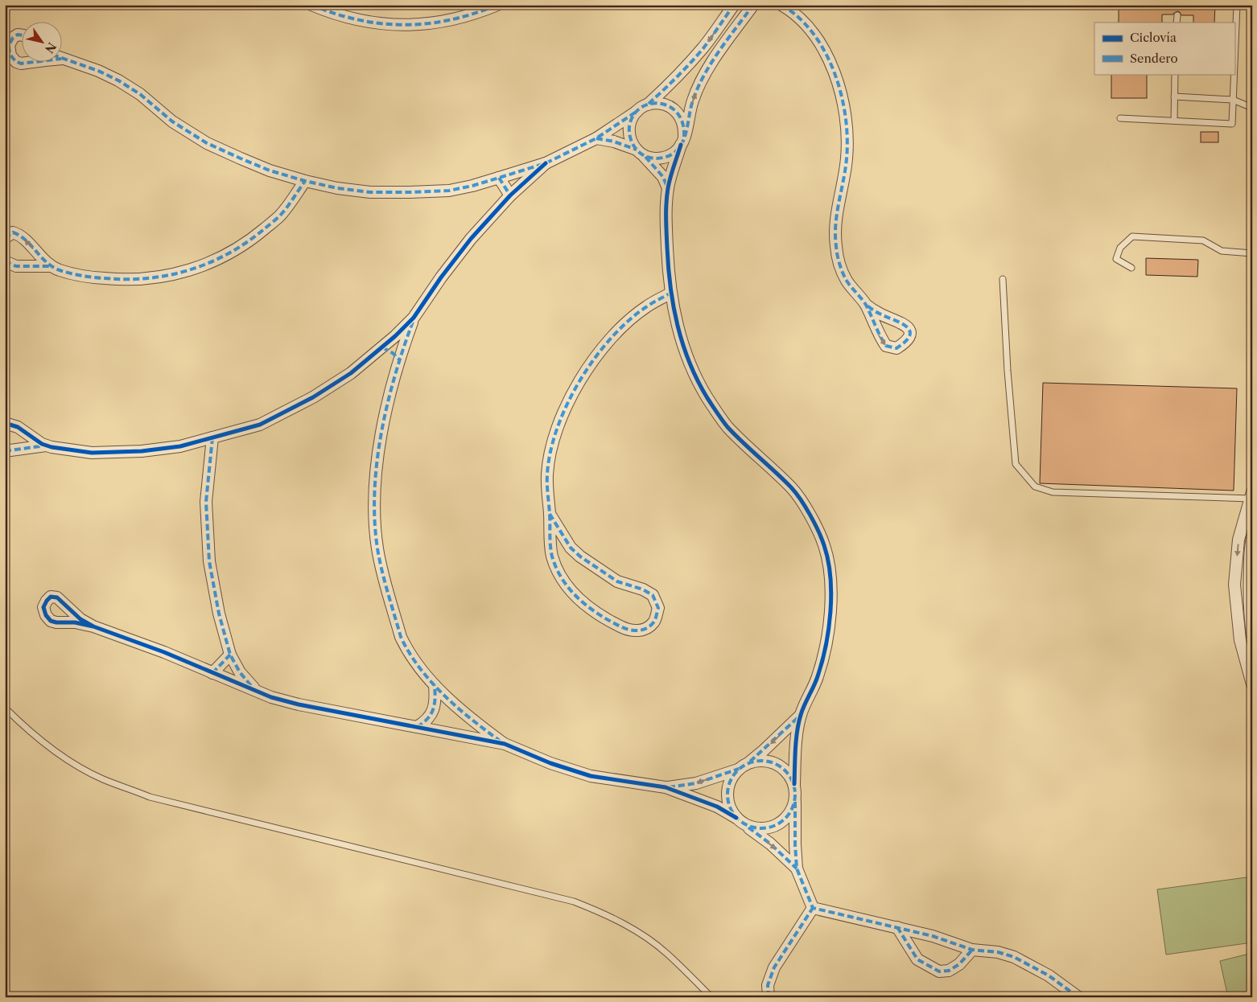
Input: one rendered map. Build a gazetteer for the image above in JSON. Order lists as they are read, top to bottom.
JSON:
{
  "legend": ["Ciclovía", "Sendero"],
  "north": "bottom right"
}
